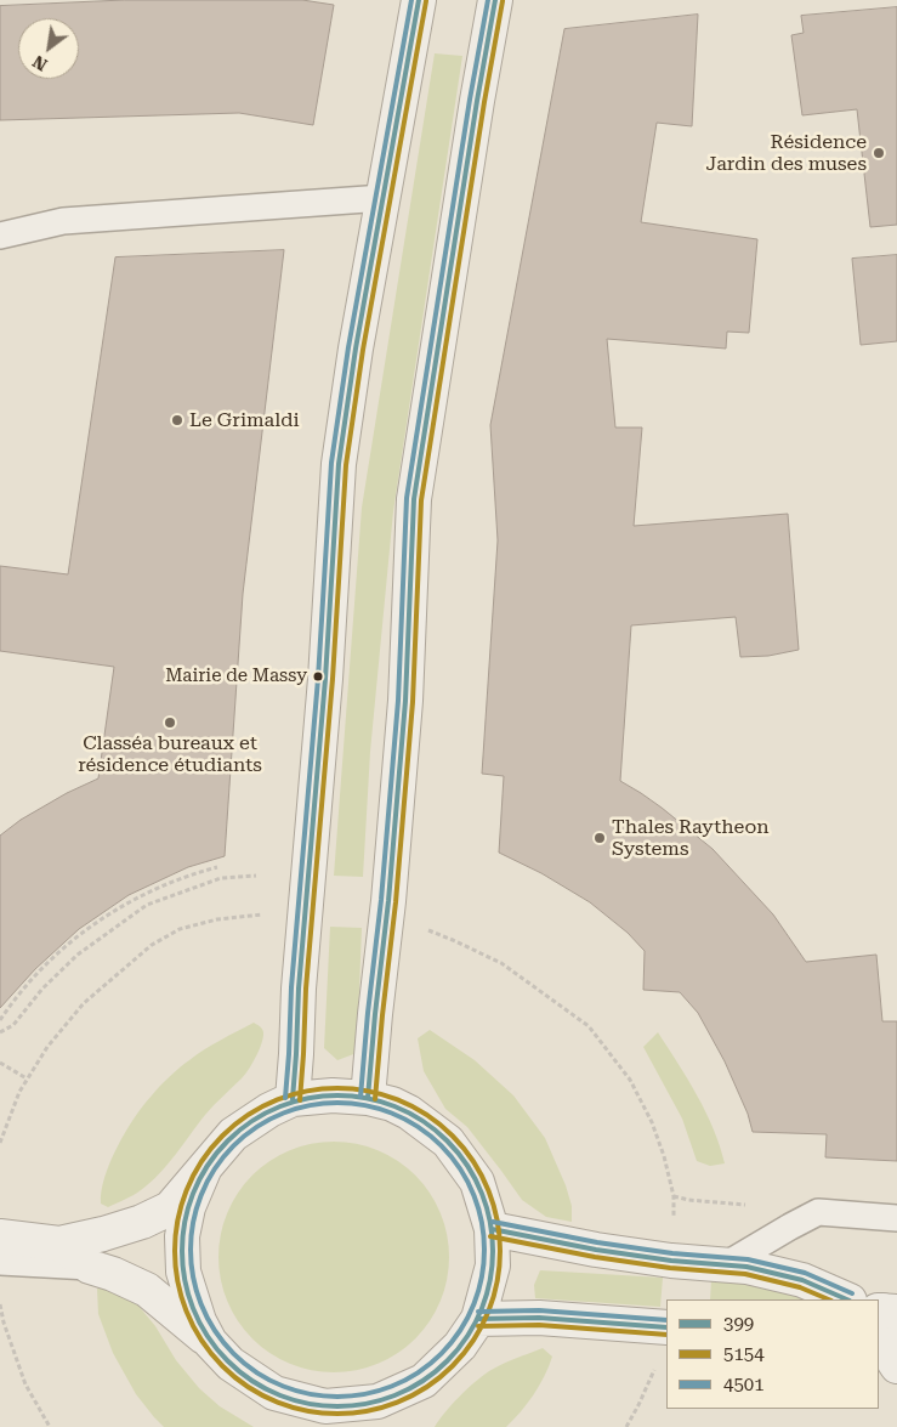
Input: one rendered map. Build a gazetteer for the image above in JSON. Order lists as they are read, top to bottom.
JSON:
{
  "places": [
    "Résidence Jardin des muses",
    "Le Grimaldi",
    "Mairie de Massy",
    "Classéa bureaux et résidence étudiants",
    "Thales Raytheon Systems"
  ],
  "lines": ["transit line 399", "transit line 4501", "transit line 5154"],
  "legend": ["399", "5154", "4501"],
  "north": "bottom left"
}
